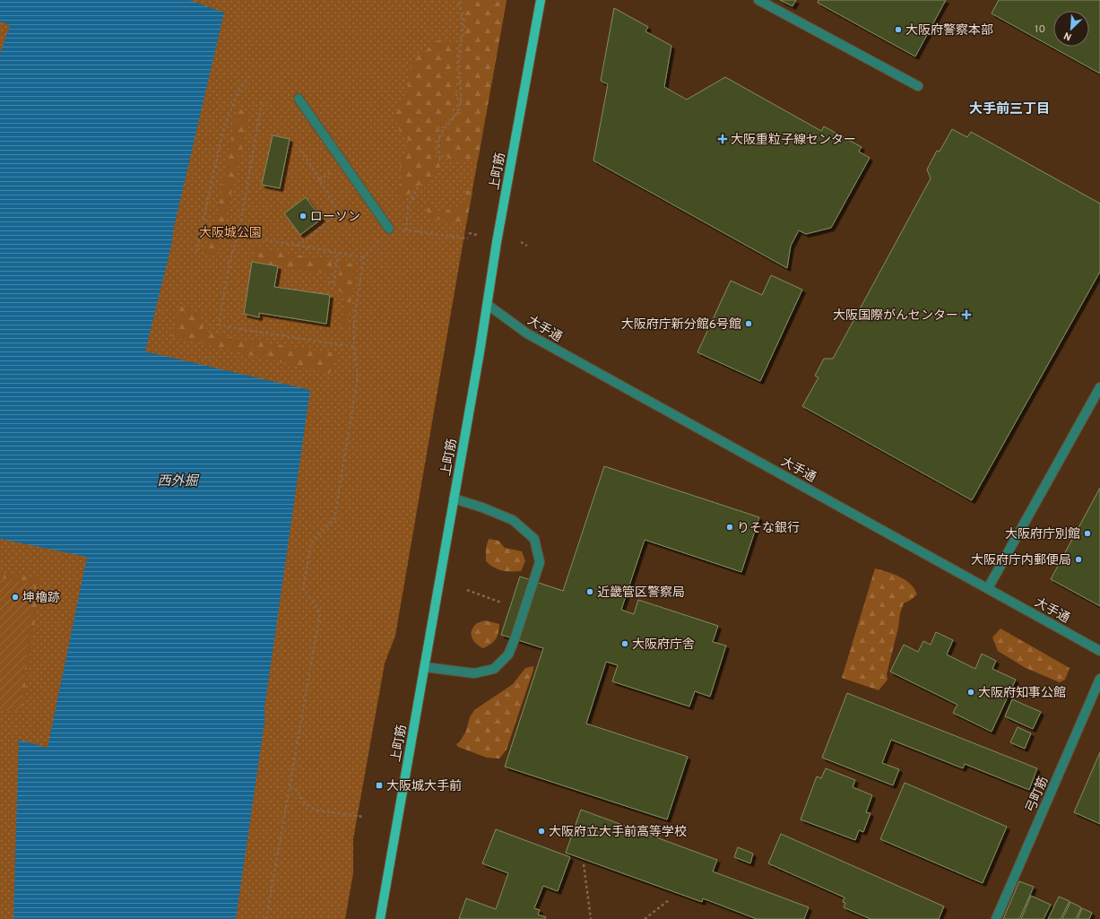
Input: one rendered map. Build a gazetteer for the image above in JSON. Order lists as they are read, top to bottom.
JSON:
{
  "streets": {
    "main road": ["上町筋"],
    "street": ["大手通", "弓町筋"]
  },
  "crossings": [
    ["上町筋", "大手通"]
  ],
  "districts": ["大手前三丁目"],
  "water": ["西外掘"],
  "parks": ["大阪城公園"],
  "places": {
    "other": [
      "大阪府警察本部",
      "ローソン",
      "大阪府庁新分館6号館",
      "りそな銀行",
      "大阪府庁別館",
      "大阪府庁内郵便局",
      "近畿管区警察局",
      "坤櫓跡",
      "大阪府庁舎",
      "大阪府知事公館",
      "大阪府立大手前高等学校"
    ],
    "health": ["大阪重粒子線センター", "大阪国際がんセンター"],
    "transit": ["大阪城大手前"]
  },
  "house_numbers": ["10"],
  "north": "bottom left"
}
